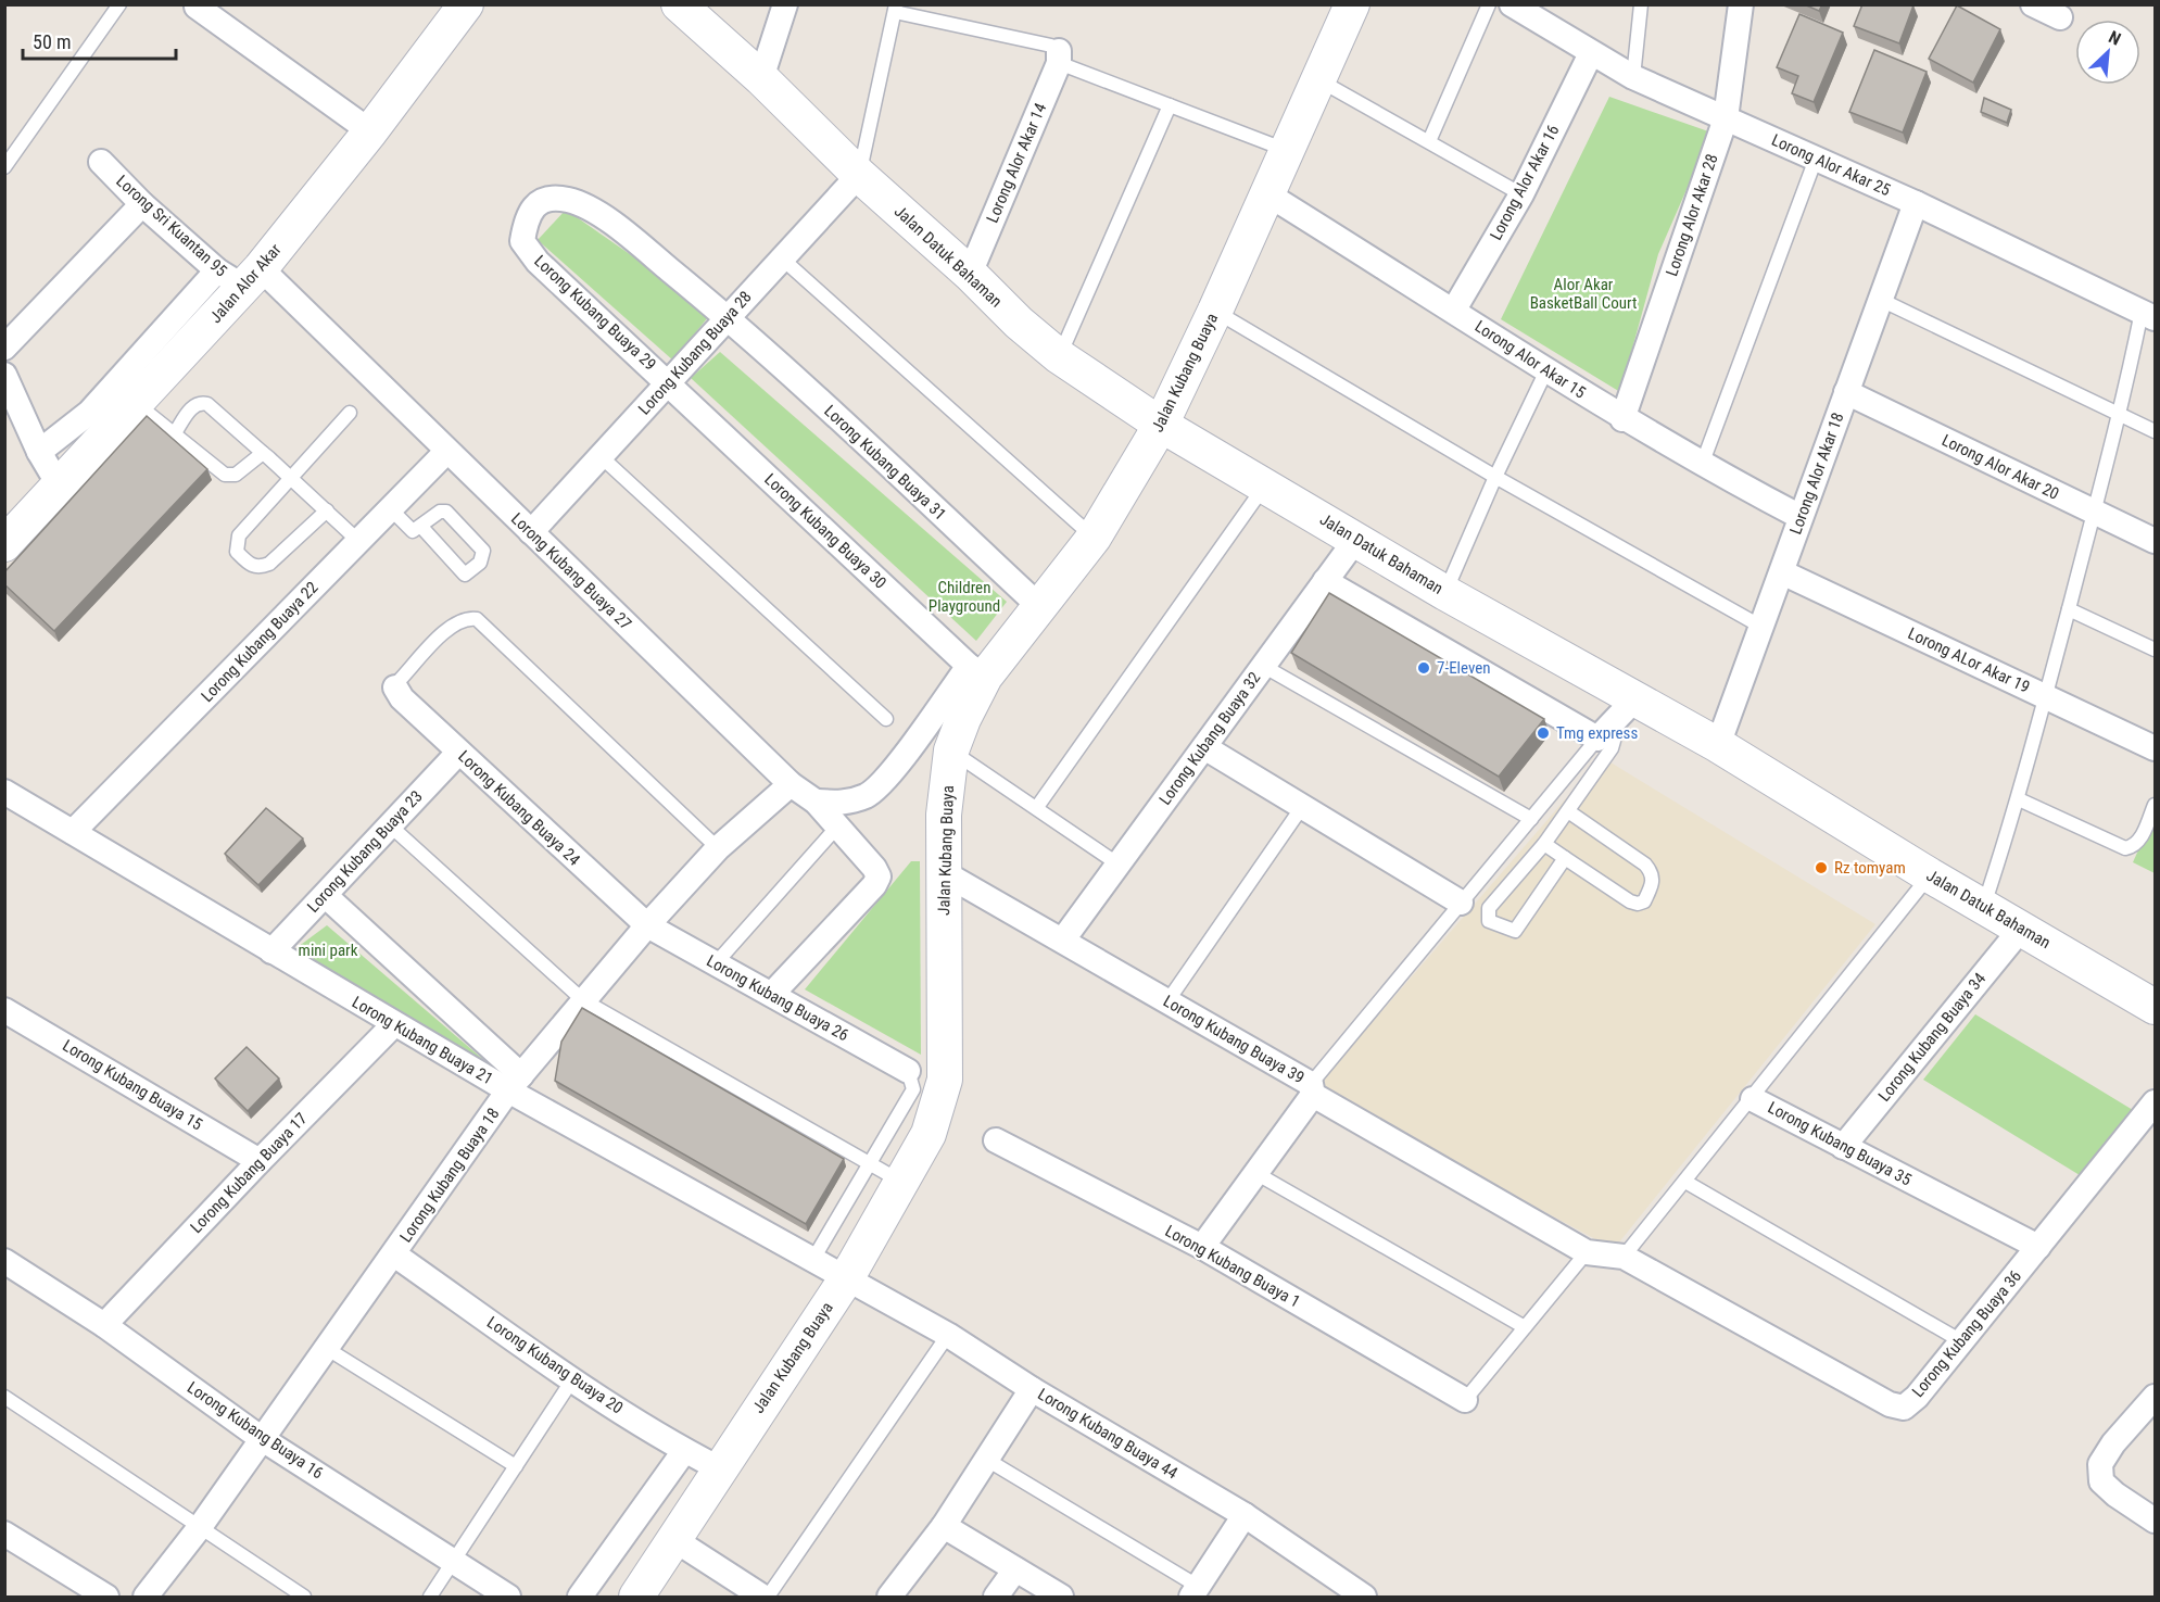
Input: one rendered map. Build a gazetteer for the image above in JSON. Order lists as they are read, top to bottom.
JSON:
{
  "streets": {
    "street": [
      "Lorong Alor Akar 14",
      "Lorong Alor Akar 25",
      "Lorong Alor Akar 16",
      "Lorong Alor Akar 28",
      "Lorong Sri Kuantan 95",
      "Jalan Datuk Bahaman",
      "Jalan Alor Akar",
      "Lorong Kubang Buaya 29",
      "Lorong Kubang Buaya 28",
      "Lorong Alor Akar 15",
      "Jalan Kubang Buaya",
      "Lorong Kubang Buaya 31",
      "Lorong Alor Akar 20",
      "Lorong Alor Akar 18",
      "Lorong Kubang Buaya 30",
      "Lorong Kubang Buaya 27",
      "Lorong Kubang Buaya 22",
      "Lorong ALor Akar 19",
      "Lorong Kubang Buaya 32",
      "Lorong Kubang Buaya 24",
      "Lorong Kubang Buaya 23",
      "Lorong Kubang Buaya 26",
      "Lorong Kubang Buaya 34",
      "Lorong Kubang Buaya 39",
      "Lorong Kubang Buaya 21",
      "Lorong Kubang Buaya 15",
      "Lorong Kubang Buaya 35",
      "Lorong Kubang Buaya 17",
      "Lorong Kubang Buaya 18",
      "Lorong Kubang Buaya 1",
      "Lorong Kubang Buaya 36",
      "Lorong Kubang Buaya 20",
      "Lorong Kubang Buaya 16",
      "Lorong Kubang Buaya 44"
    ]
  },
  "crossings": [
    ["Lorong Alor Akar 14", "Jalan Datuk Bahaman"],
    ["Lorong Alor Akar 25", "Lorong Alor Akar 16"],
    ["Lorong Alor Akar 25", "Lorong Alor Akar 28"],
    ["Lorong Alor Akar 25", "Lorong Alor Akar 18"],
    ["Lorong Alor Akar 16", "Lorong Alor Akar 15"],
    ["Lorong Alor Akar 28", "Lorong Alor Akar 15"],
    ["Lorong Sri Kuantan 95", "Jalan Alor Akar"],
    ["Lorong Sri Kuantan 95", "Lorong Kubang Buaya 27"],
    ["Jalan Datuk Bahaman", "Lorong Kubang Buaya 28"],
    ["Jalan Datuk Bahaman", "Jalan Kubang Buaya"],
    ["Jalan Datuk Bahaman", "Lorong Alor Akar 18"],
    ["Jalan Datuk Bahaman", "Lorong Kubang Buaya 32"],
    ["Jalan Datuk Bahaman", "Lorong Kubang Buaya 34"],
    ["Jalan Alor Akar", "Lorong Kubang Buaya 27"],
    ["Lorong Kubang Buaya 29", "Lorong Kubang Buaya 28"],
    ["Lorong Kubang Buaya 29", "Lorong Kubang Buaya 31"],
    ["Lorong Kubang Buaya 29", "Lorong Kubang Buaya 30"],
    ["Lorong Kubang Buaya 28", "Lorong Kubang Buaya 31"],
    ["Lorong Kubang Buaya 28", "Lorong Kubang Buaya 30"],
    ["Lorong Kubang Buaya 28", "Lorong Kubang Buaya 27"],
    ["Lorong Alor Akar 15", "Jalan Kubang Buaya"],
    ["Lorong Alor Akar 15", "Lorong Alor Akar 18"],
    ["Jalan Kubang Buaya", "Lorong Kubang Buaya 31"],
    ["Jalan Kubang Buaya", "Lorong Kubang Buaya 30"],
    ["Jalan Kubang Buaya", "Lorong Kubang Buaya 39"],
    ["Jalan Kubang Buaya", "Lorong Kubang Buaya 21"],
    ["Jalan Kubang Buaya", "Lorong Kubang Buaya 20"],
    ["Jalan Kubang Buaya", "Lorong Kubang Buaya 44"],
    ["Lorong Alor Akar 20", "Lorong Alor Akar 18"],
    ["Lorong Alor Akar 18", "Lorong ALor Akar 19"],
    ["Lorong Kubang Buaya 27", "Lorong Kubang Buaya 22"],
    ["Lorong Kubang Buaya 27", "Lorong Kubang Buaya 26"],
    ["Lorong Kubang Buaya 27", "Lorong Kubang Buaya 18"],
    ["Lorong Kubang Buaya 22", "Lorong Kubang Buaya 21"],
    ["Lorong Kubang Buaya 32", "Lorong Kubang Buaya 39"],
    ["Lorong Kubang Buaya 24", "Lorong Kubang Buaya 23"],
    ["Lorong Kubang Buaya 24", "Lorong Kubang Buaya 26"],
    ["Lorong Kubang Buaya 24", "Lorong Kubang Buaya 18"],
    ["Lorong Kubang Buaya 23", "Lorong Kubang Buaya 21"],
    ["Lorong Kubang Buaya 26", "Lorong Kubang Buaya 18"],
    ["Lorong Kubang Buaya 34", "Lorong Kubang Buaya 35"],
    ["Lorong Kubang Buaya 39", "Lorong Kubang Buaya 35"],
    ["Lorong Kubang Buaya 39", "Lorong Kubang Buaya 36"],
    ["Lorong Kubang Buaya 21", "Lorong Kubang Buaya 17"],
    ["Lorong Kubang Buaya 21", "Lorong Kubang Buaya 18"],
    ["Lorong Kubang Buaya 21", "Lorong Kubang Buaya 44"],
    ["Lorong Kubang Buaya 15", "Lorong Kubang Buaya 17"],
    ["Lorong Kubang Buaya 35", "Lorong Kubang Buaya 36"],
    ["Lorong Kubang Buaya 17", "Lorong Kubang Buaya 16"],
    ["Lorong Kubang Buaya 18", "Lorong Kubang Buaya 20"],
    ["Lorong Kubang Buaya 18", "Lorong Kubang Buaya 16"]
  ],
  "parks": ["Alor Akar BasketBall Court", "Children Playground", "mini park"],
  "places": ["7-Eleven", "Tmg express", "Rz tomyam"],
  "scale_bar": "50 m",
  "north": "top right"
}
